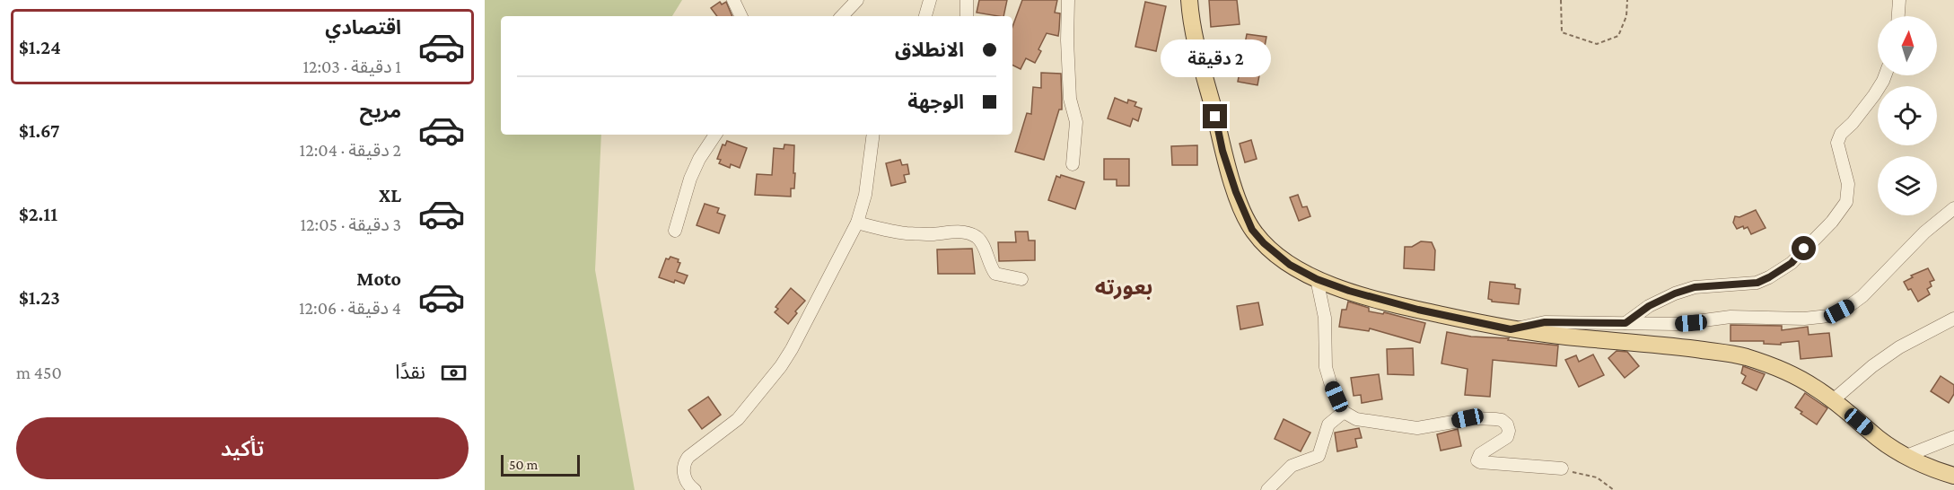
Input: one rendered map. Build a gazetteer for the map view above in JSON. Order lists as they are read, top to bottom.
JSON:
{
  "districts": ["بعورته"],
  "scale_bar": "50 m",
  "north": "top",
  "page": {
    "list": [
      {
        "name": "اقتصادي",
        "note": "1 دقيقة · 12:03",
        "value": "$1.24"
      },
      {
        "name": "مريح",
        "note": "2 دقيقة · 12:04",
        "value": "$1.67"
      },
      {
        "name": "XL",
        "note": "3 دقيقة · 12:05",
        "value": "$2.11"
      },
      {
        "name": "Moto",
        "note": "4 دقيقة · 12:06",
        "value": "$1.23"
      }
    ],
    "banner": ["الانطلاق", "الوجهة"],
    "bubble": "2 دقيقة",
    "pay": ["نقدًا", "450 m"],
    "buttons": "تأكيد",
    "scale": "50 m"
  }
}
